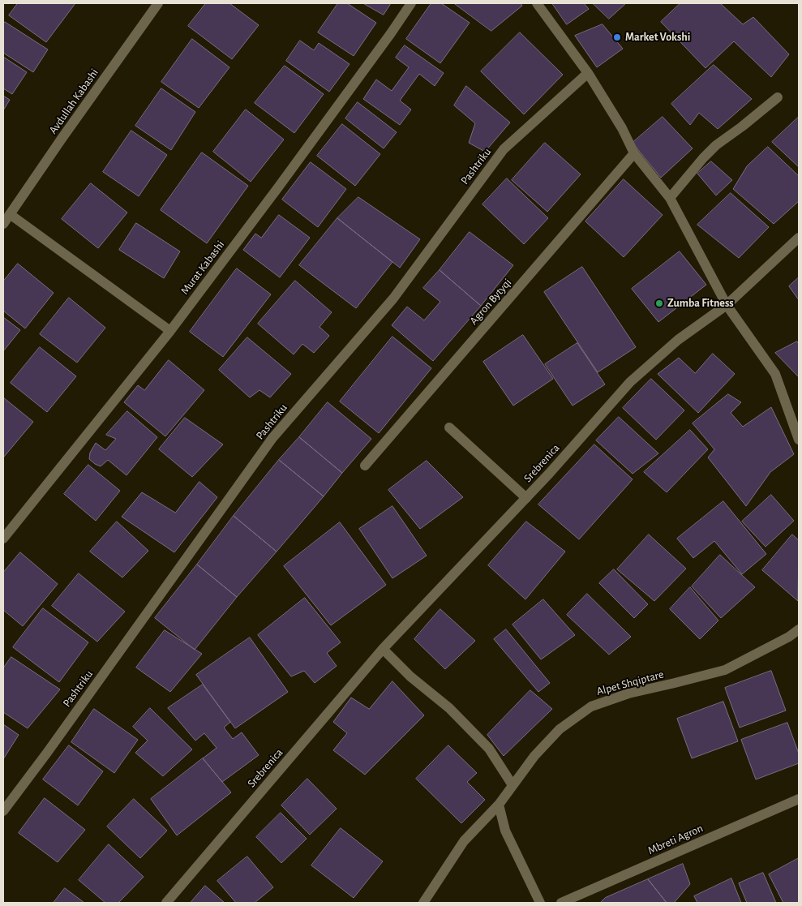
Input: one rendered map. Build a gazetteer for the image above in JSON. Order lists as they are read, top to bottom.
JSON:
{
  "streets": {
    "street": [
      "Avdullah Kabashi",
      "Pashtriku",
      "Murat Kabashi",
      "Agron Bytyqi",
      "Srebrenica",
      "Alpet Shqiptare",
      "Mbreti Agron"
    ]
  },
  "places": ["Market Vokshi", "Zumba Fitness"]
}
